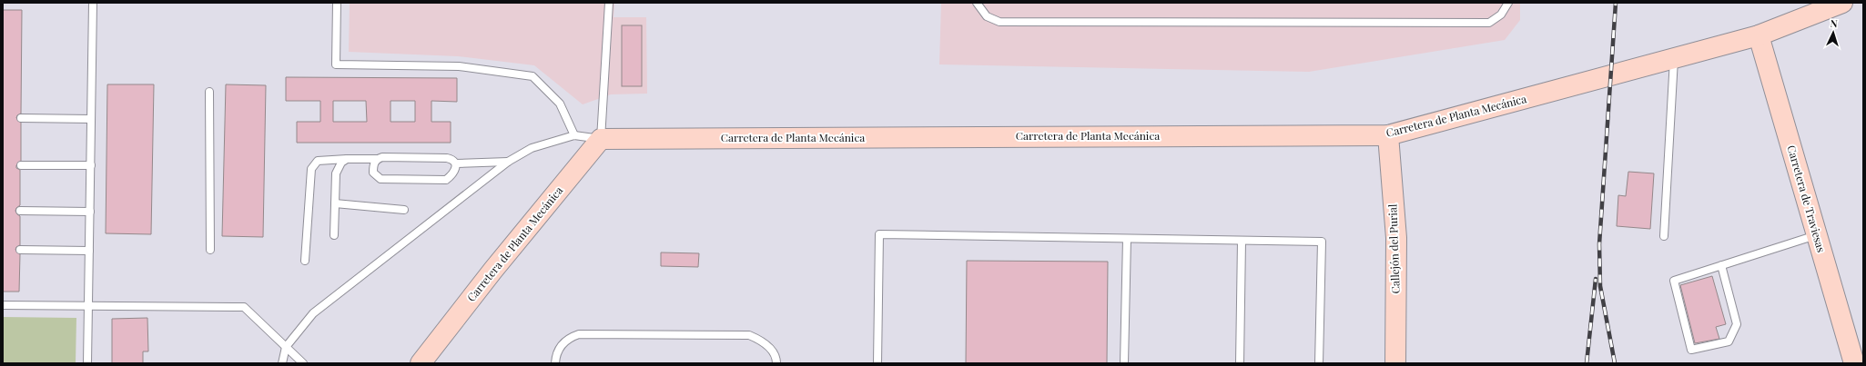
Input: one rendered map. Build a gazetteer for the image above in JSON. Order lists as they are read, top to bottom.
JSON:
{
  "streets": {
    "street": ["Carretera de Planta Mecánica", "Carretera de Traviesas", "Callejón del Purial"]
  },
  "crossings": [
    ["Carretera de Planta Mecánica", "Carretera de Traviesas"],
    ["Carretera de Planta Mecánica", "Callejón del Purial"]
  ],
  "north": "top"
}
